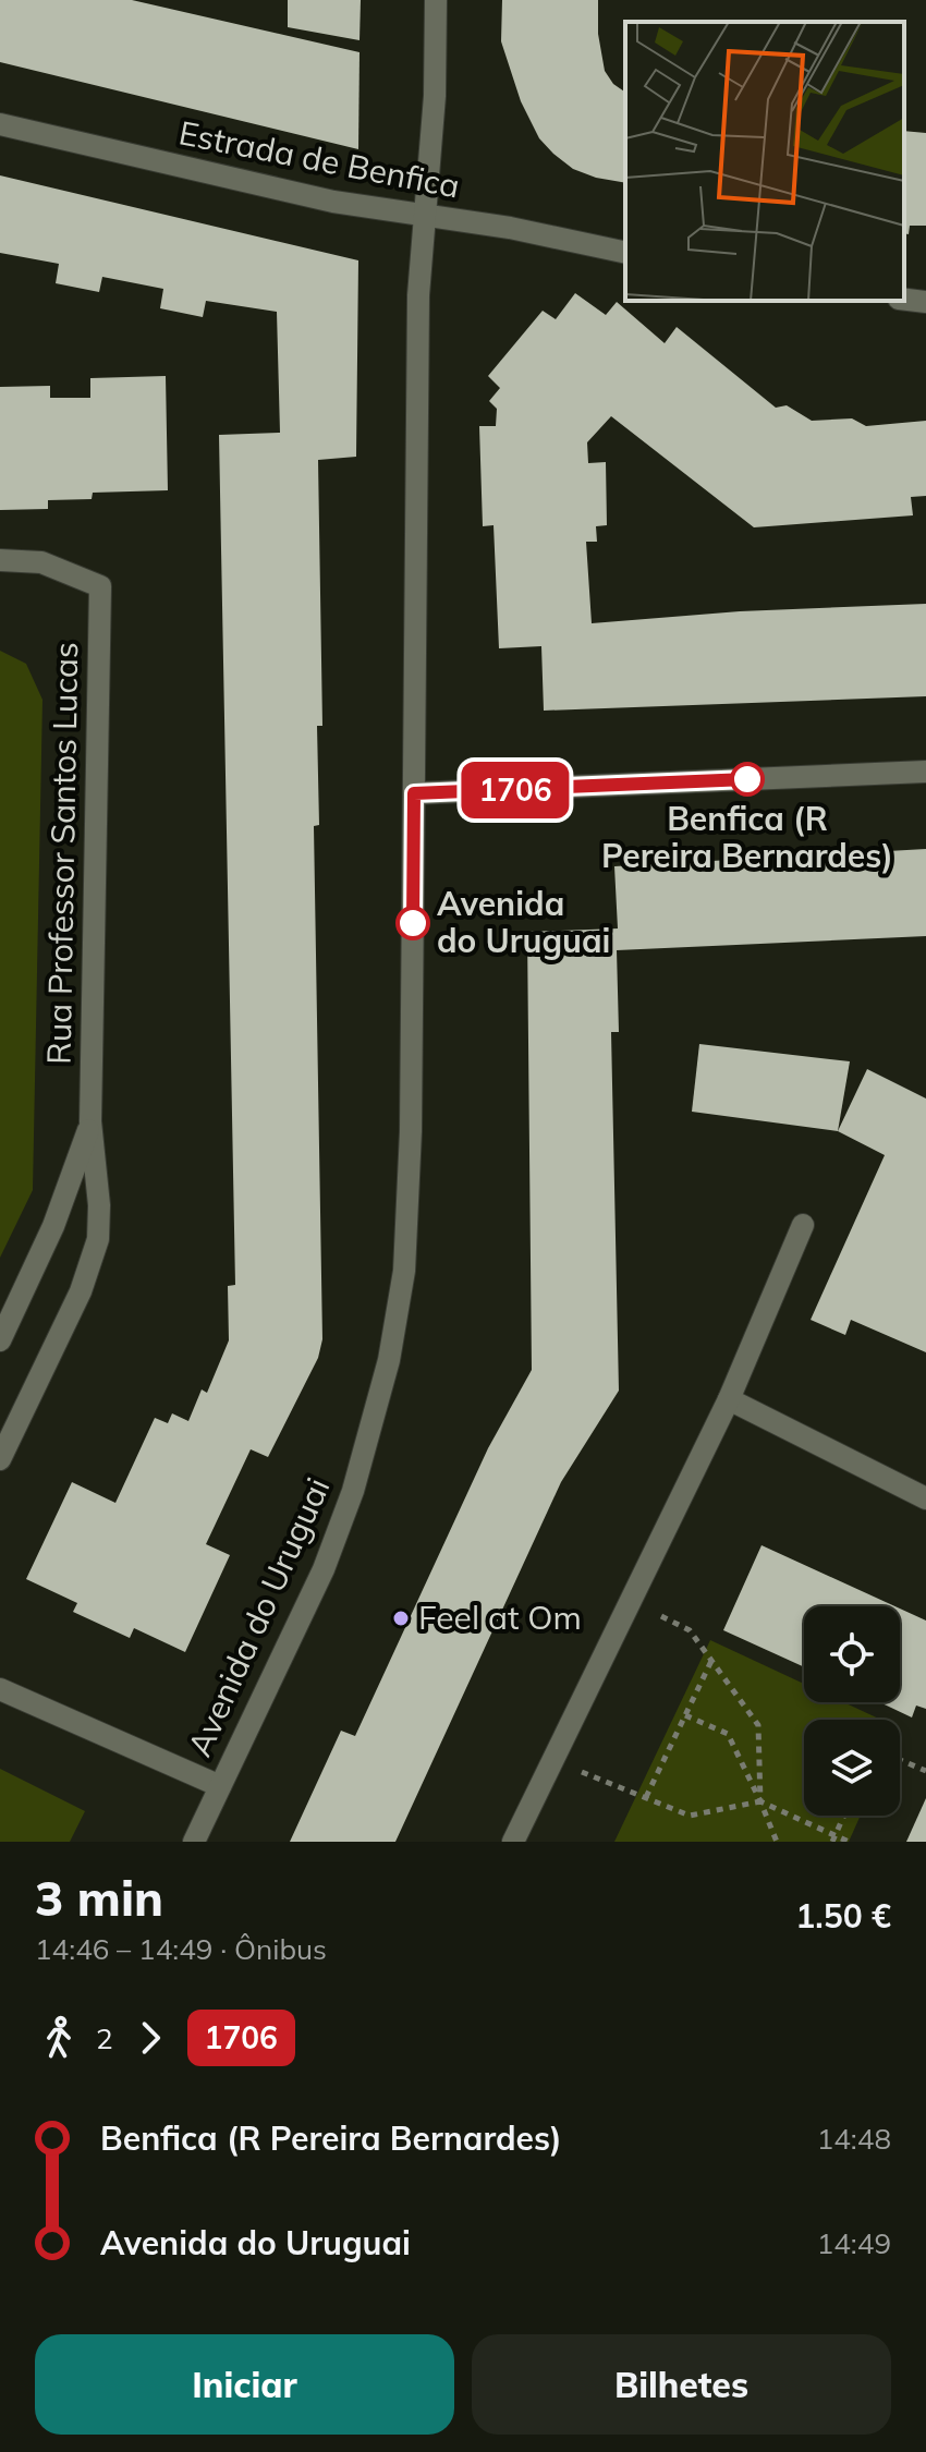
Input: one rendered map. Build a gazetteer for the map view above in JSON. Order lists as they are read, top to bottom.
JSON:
{
  "streets": {
    "street": ["Estrada de Benfica", "Rua Professor Santos Lucas", "Avenida do Uruguai"]
  },
  "crossings": [
    ["Estrada de Benfica", "Avenida do Uruguai"]
  ],
  "places": ["Benfica (R Pereira Bernardes)", "Avenida do Uruguai", "Feel at Om"],
  "lines": ["bus line 1706"],
  "page": {
    "on_map": "1706",
    "heading": ["3 min", "14:46 – 14:49 · Ônibus", "1.50 €"],
    "legs": ["2", "1706"],
    "list": [
      {
        "name": "Benfica (R Pereira Bernardes)",
        "value": "14:48"
      },
      {
        "name": "Avenida do Uruguai",
        "value": "14:49"
      }
    ],
    "buttons": ["Iniciar", "Bilhetes"]
  }
}
